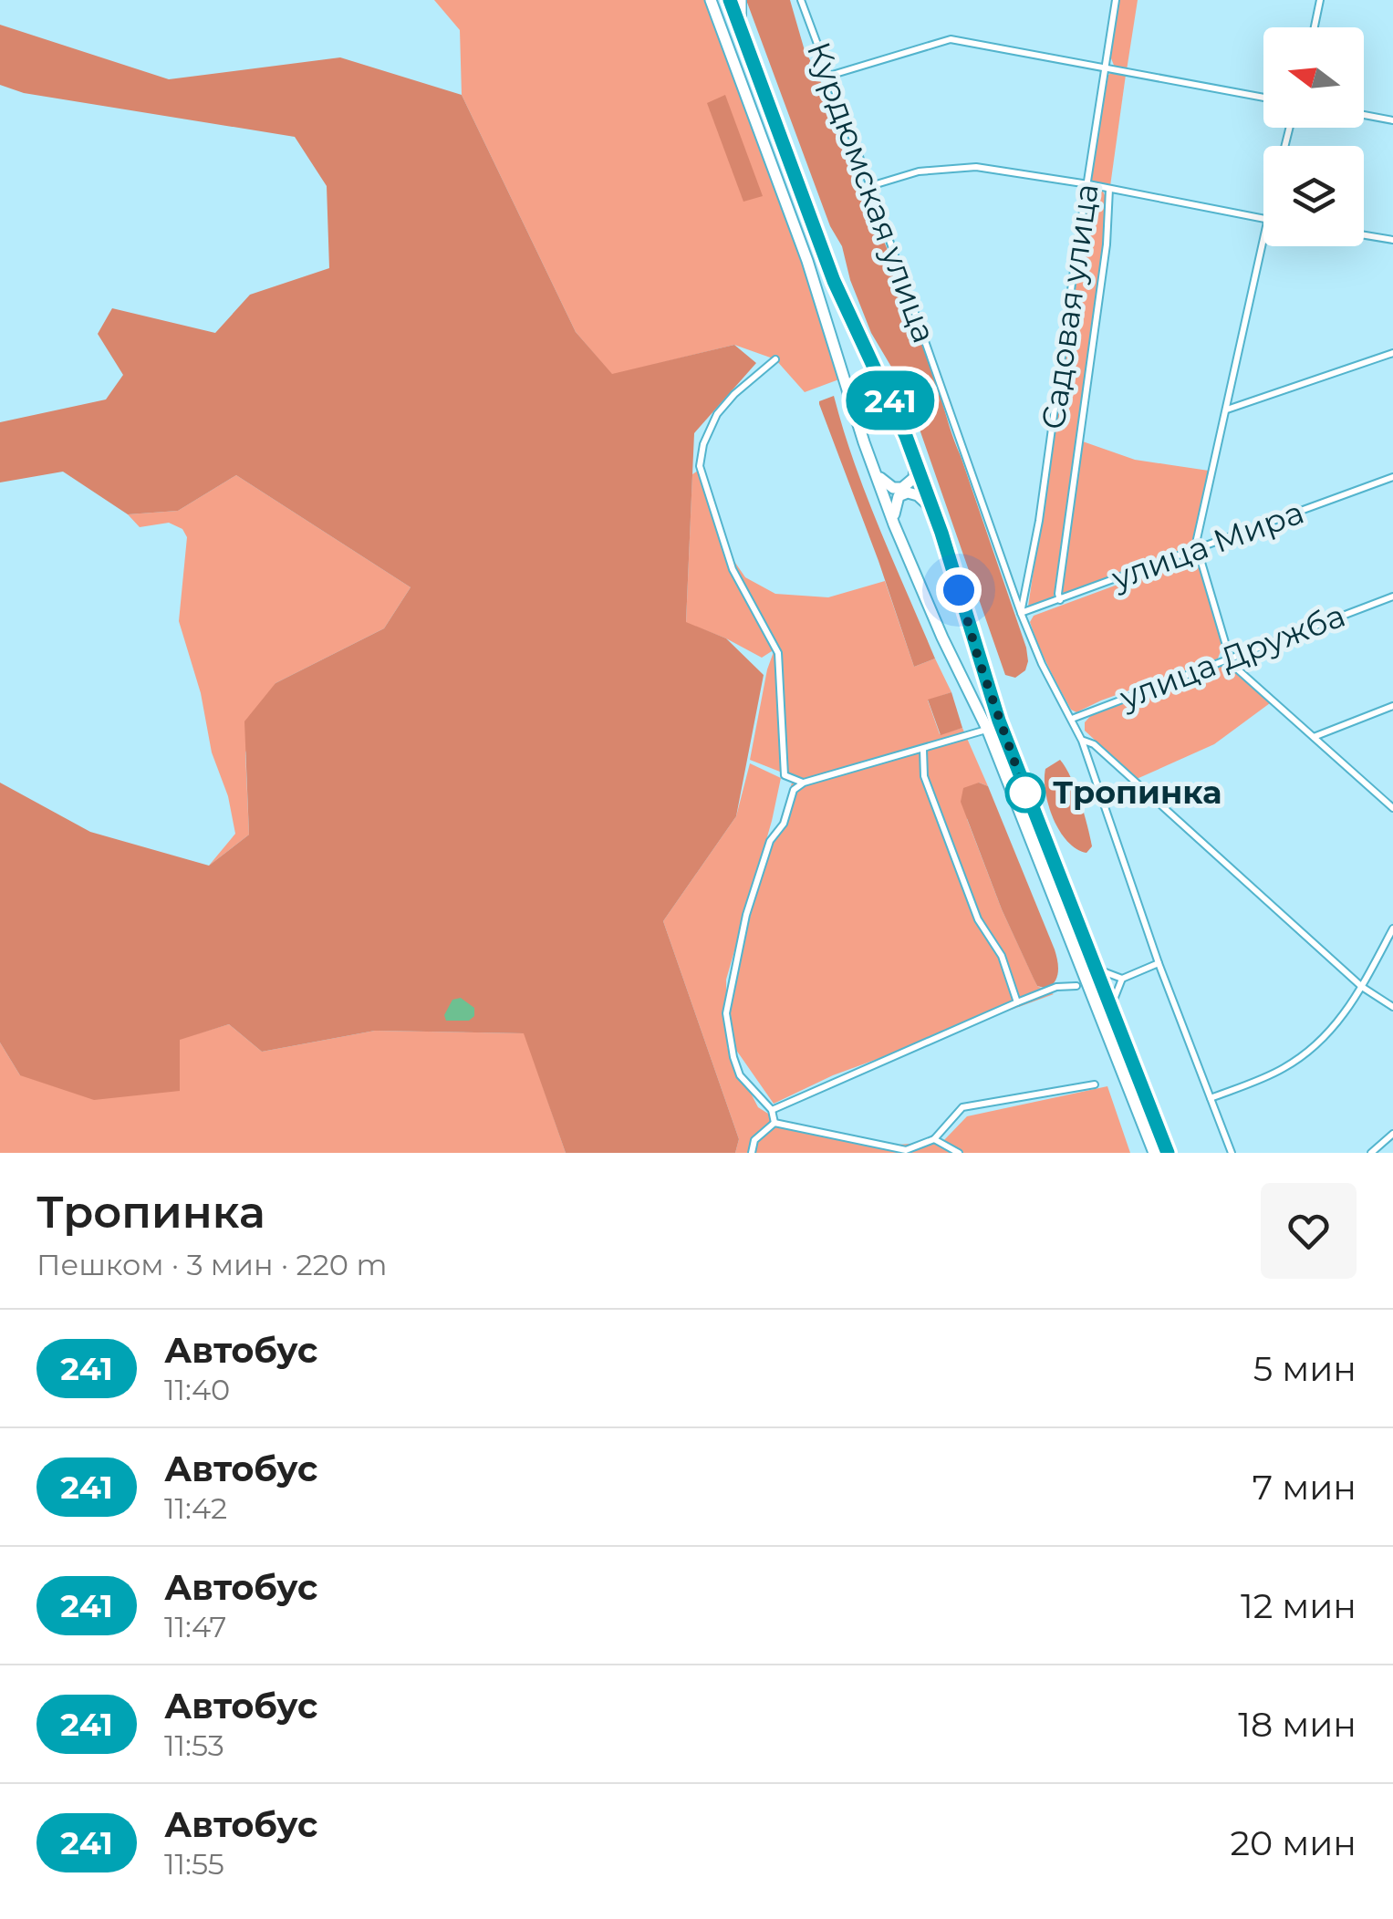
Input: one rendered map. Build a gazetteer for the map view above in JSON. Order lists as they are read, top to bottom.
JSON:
{
  "streets": {
    "street": [
      "Курдюмская улица",
      "Садовая улица",
      "улица Мира",
      "улица Дружба"
    ]
  },
  "crossings": [
    ["Курдюмская улица", "Садовая улица"],
    ["Курдюмская улица", "улица Мира"],
    ["Курдюмская улица", "улица Дружба"],
    ["Садовая улица", "улица Мира"]
  ],
  "places": ["Тропинка"],
  "lines": ["bus line 241"],
  "north": "left",
  "page": {
    "on_map": "241",
    "heading": ["Тропинка", "Пешком · 3 мин · 220 m"],
    "list": [
      {
        "mark": "241",
        "name": "Автобус",
        "note": "11:40",
        "value": "5 мин"
      },
      {
        "mark": "241",
        "name": "Автобус",
        "note": "11:42",
        "value": "7 мин"
      },
      {
        "mark": "241",
        "name": "Автобус",
        "note": "11:47",
        "value": "12 мин"
      },
      {
        "mark": "241",
        "name": "Автобус",
        "note": "11:53",
        "value": "18 мин"
      },
      {
        "mark": "241",
        "name": "Автобус",
        "note": "11:55",
        "value": "20 мин"
      }
    ]
  }
}
